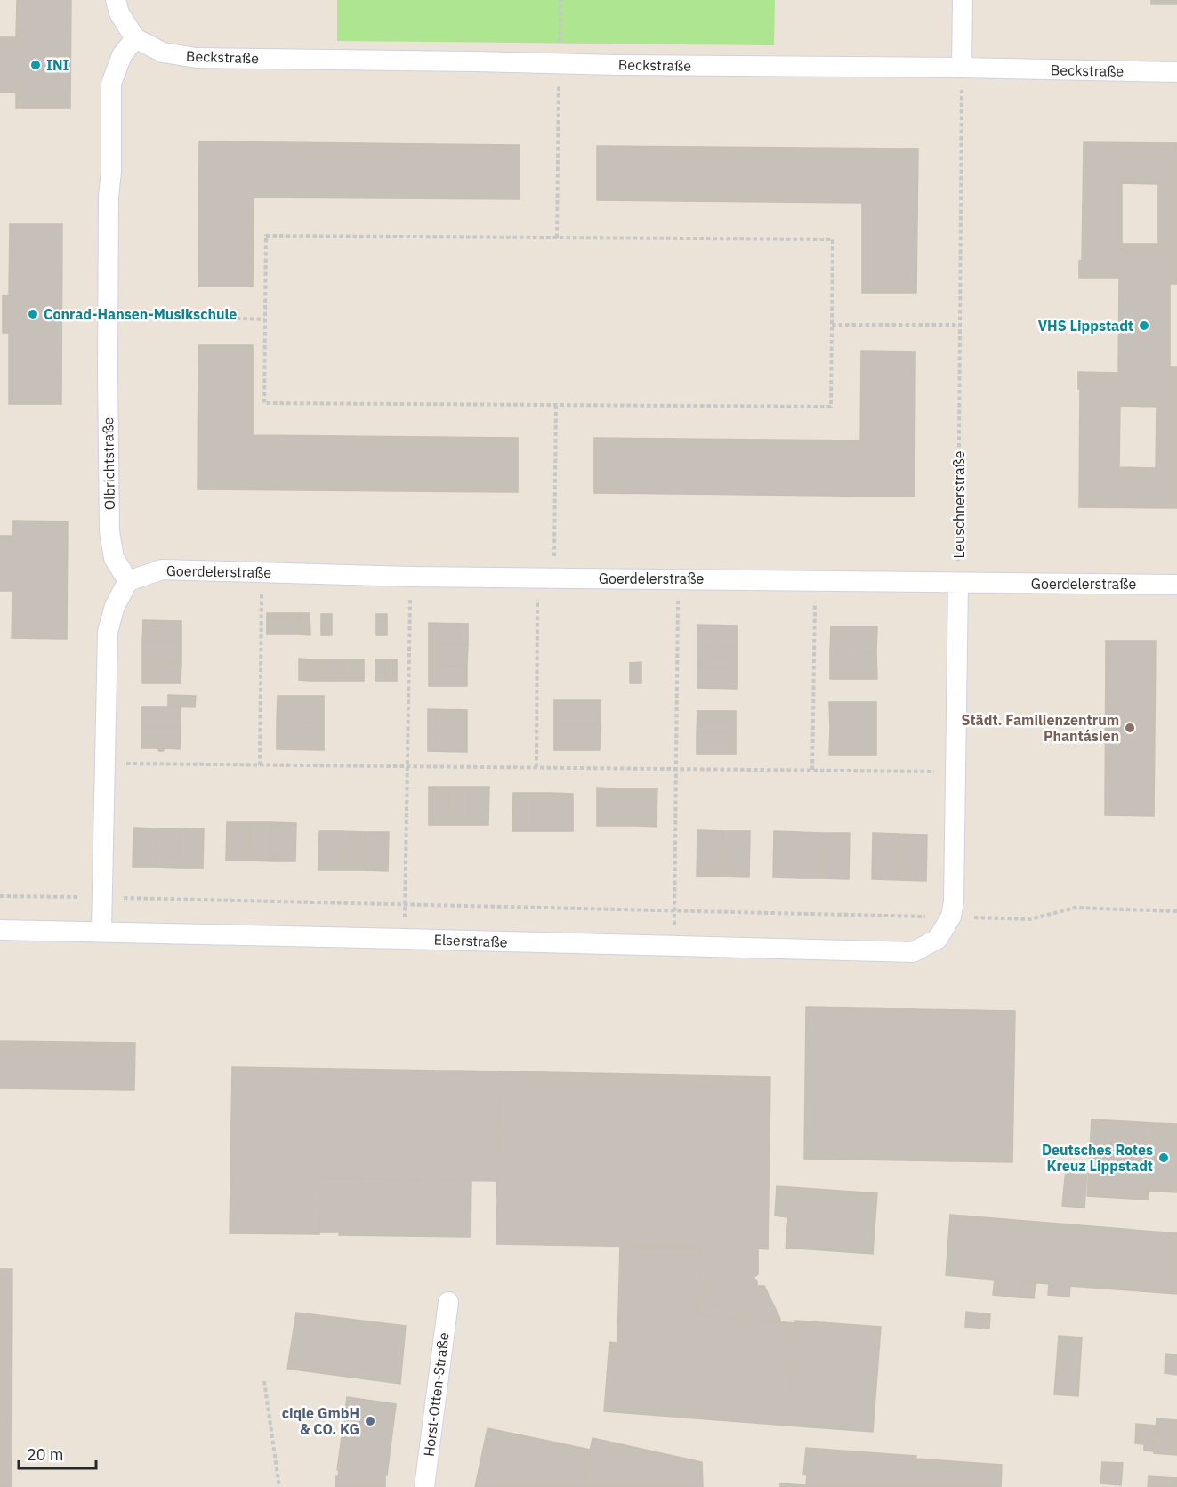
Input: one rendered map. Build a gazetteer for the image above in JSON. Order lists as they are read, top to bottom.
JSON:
{
  "streets": {
    "street": [
      "Beckstraße",
      "Olbrichtstraße",
      "Goerdelerstraße",
      "Elserstraße",
      "Horst-Otten-Straße"
    ],
    "path": ["Leuschnerstraße"]
  },
  "crossings": [
    ["Beckstraße", "Olbrichtstraße"],
    ["Beckstraße", "Leuschnerstraße"],
    ["Olbrichtstraße", "Goerdelerstraße"],
    ["Leuschnerstraße", "Goerdelerstraße"]
  ],
  "places": [
    "INI",
    "Conrad-Hansen-Musikschule",
    "VHS Lippstadt",
    "Städt. Familienzentrum Phantásien",
    "Deutsches Rotes Kreuz Lippstadt",
    "ciqle GmbH & CO. KG"
  ],
  "scale_bar": "20 m"
}
